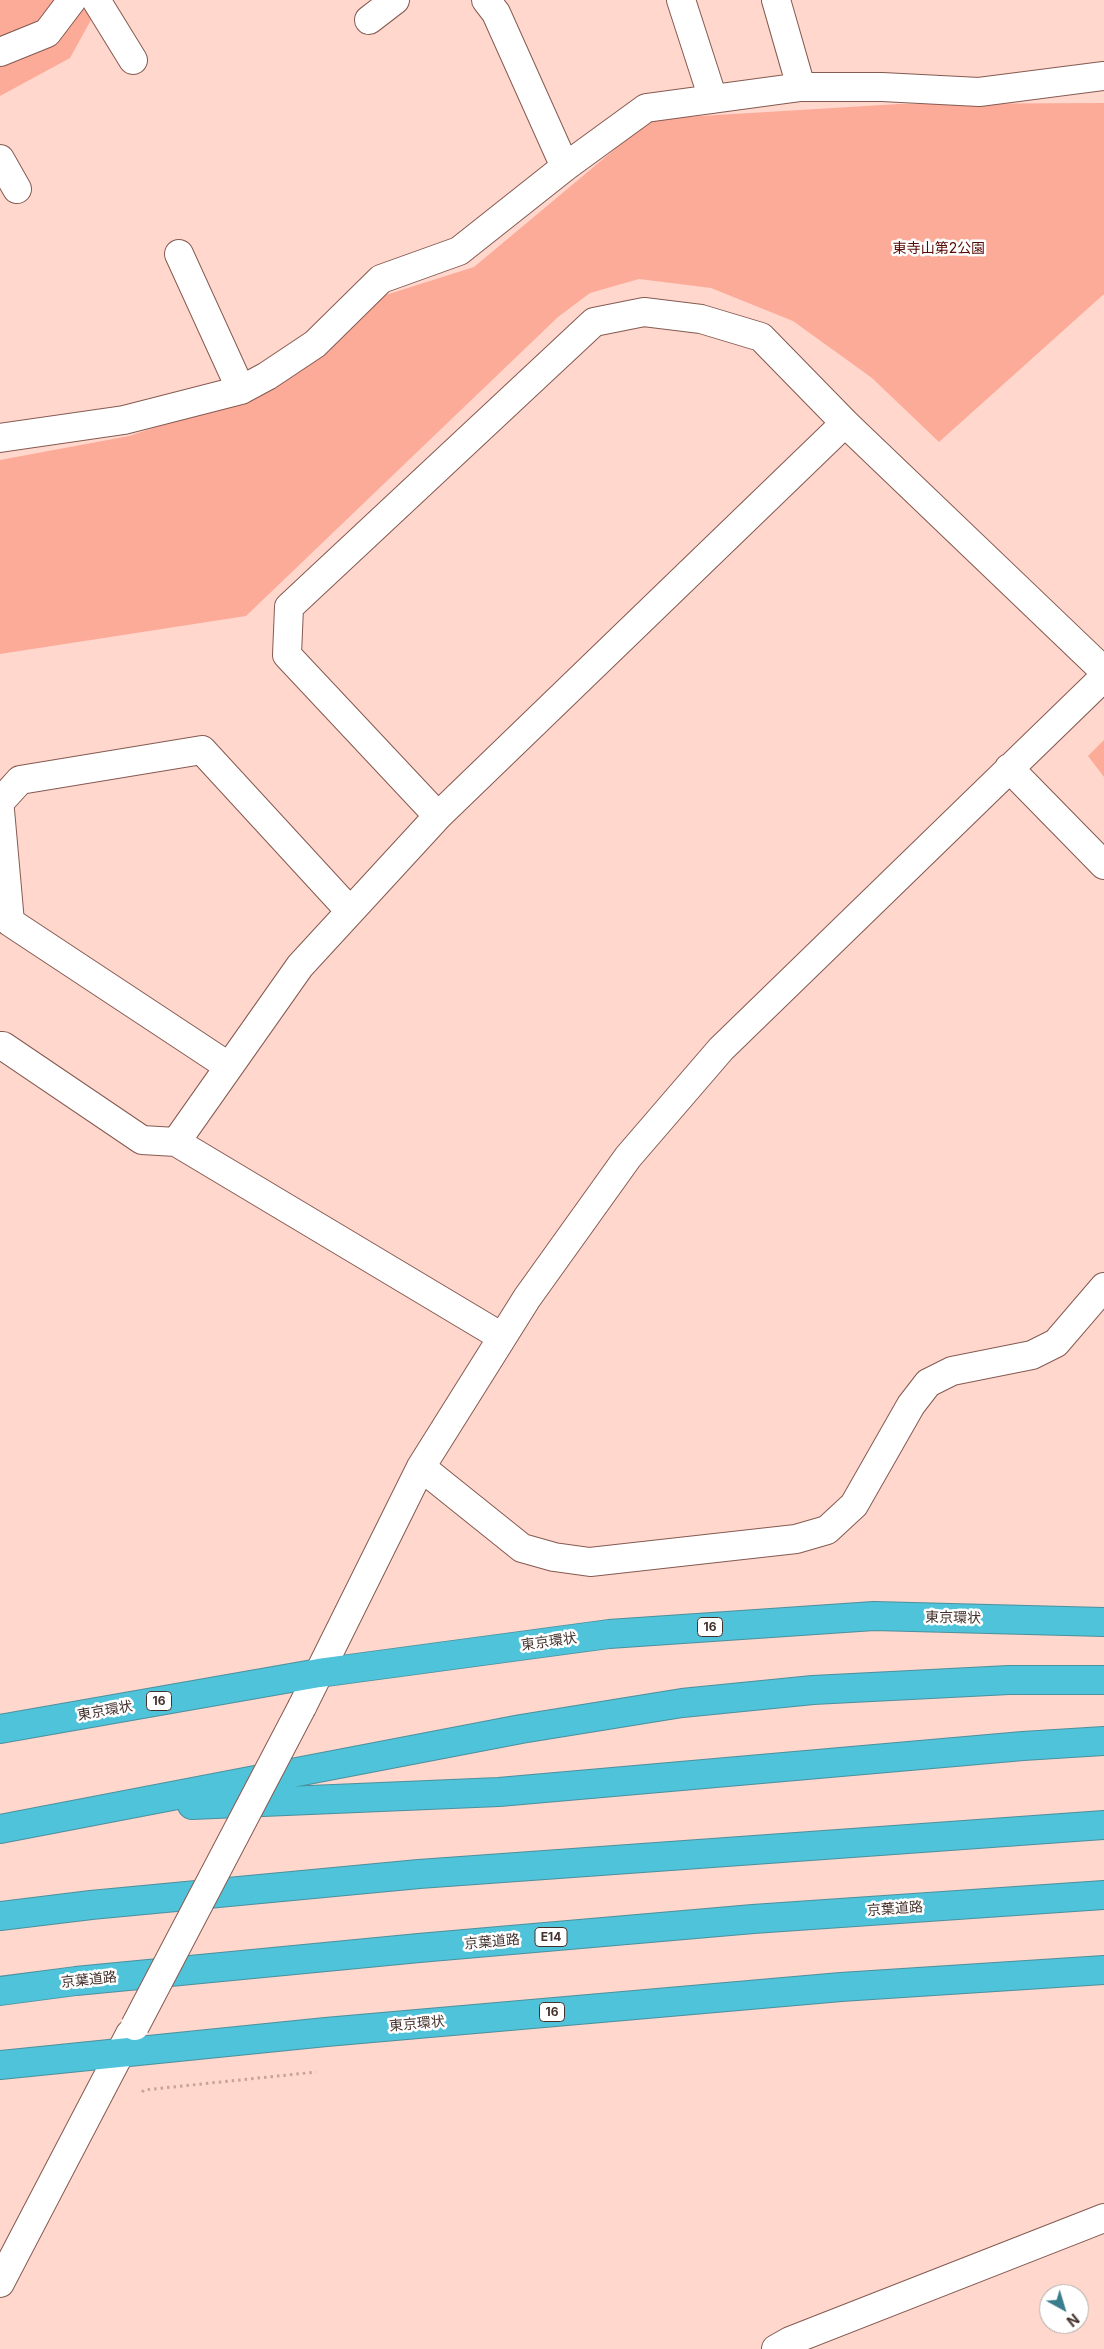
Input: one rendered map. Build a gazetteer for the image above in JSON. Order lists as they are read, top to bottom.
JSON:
{
  "streets": {
    "highway": [
      "東京環状",
      "16",
      "京葉道路",
      "E14"
    ]
  },
  "parks": ["東寺山第2公園"],
  "north": "bottom right"
}
